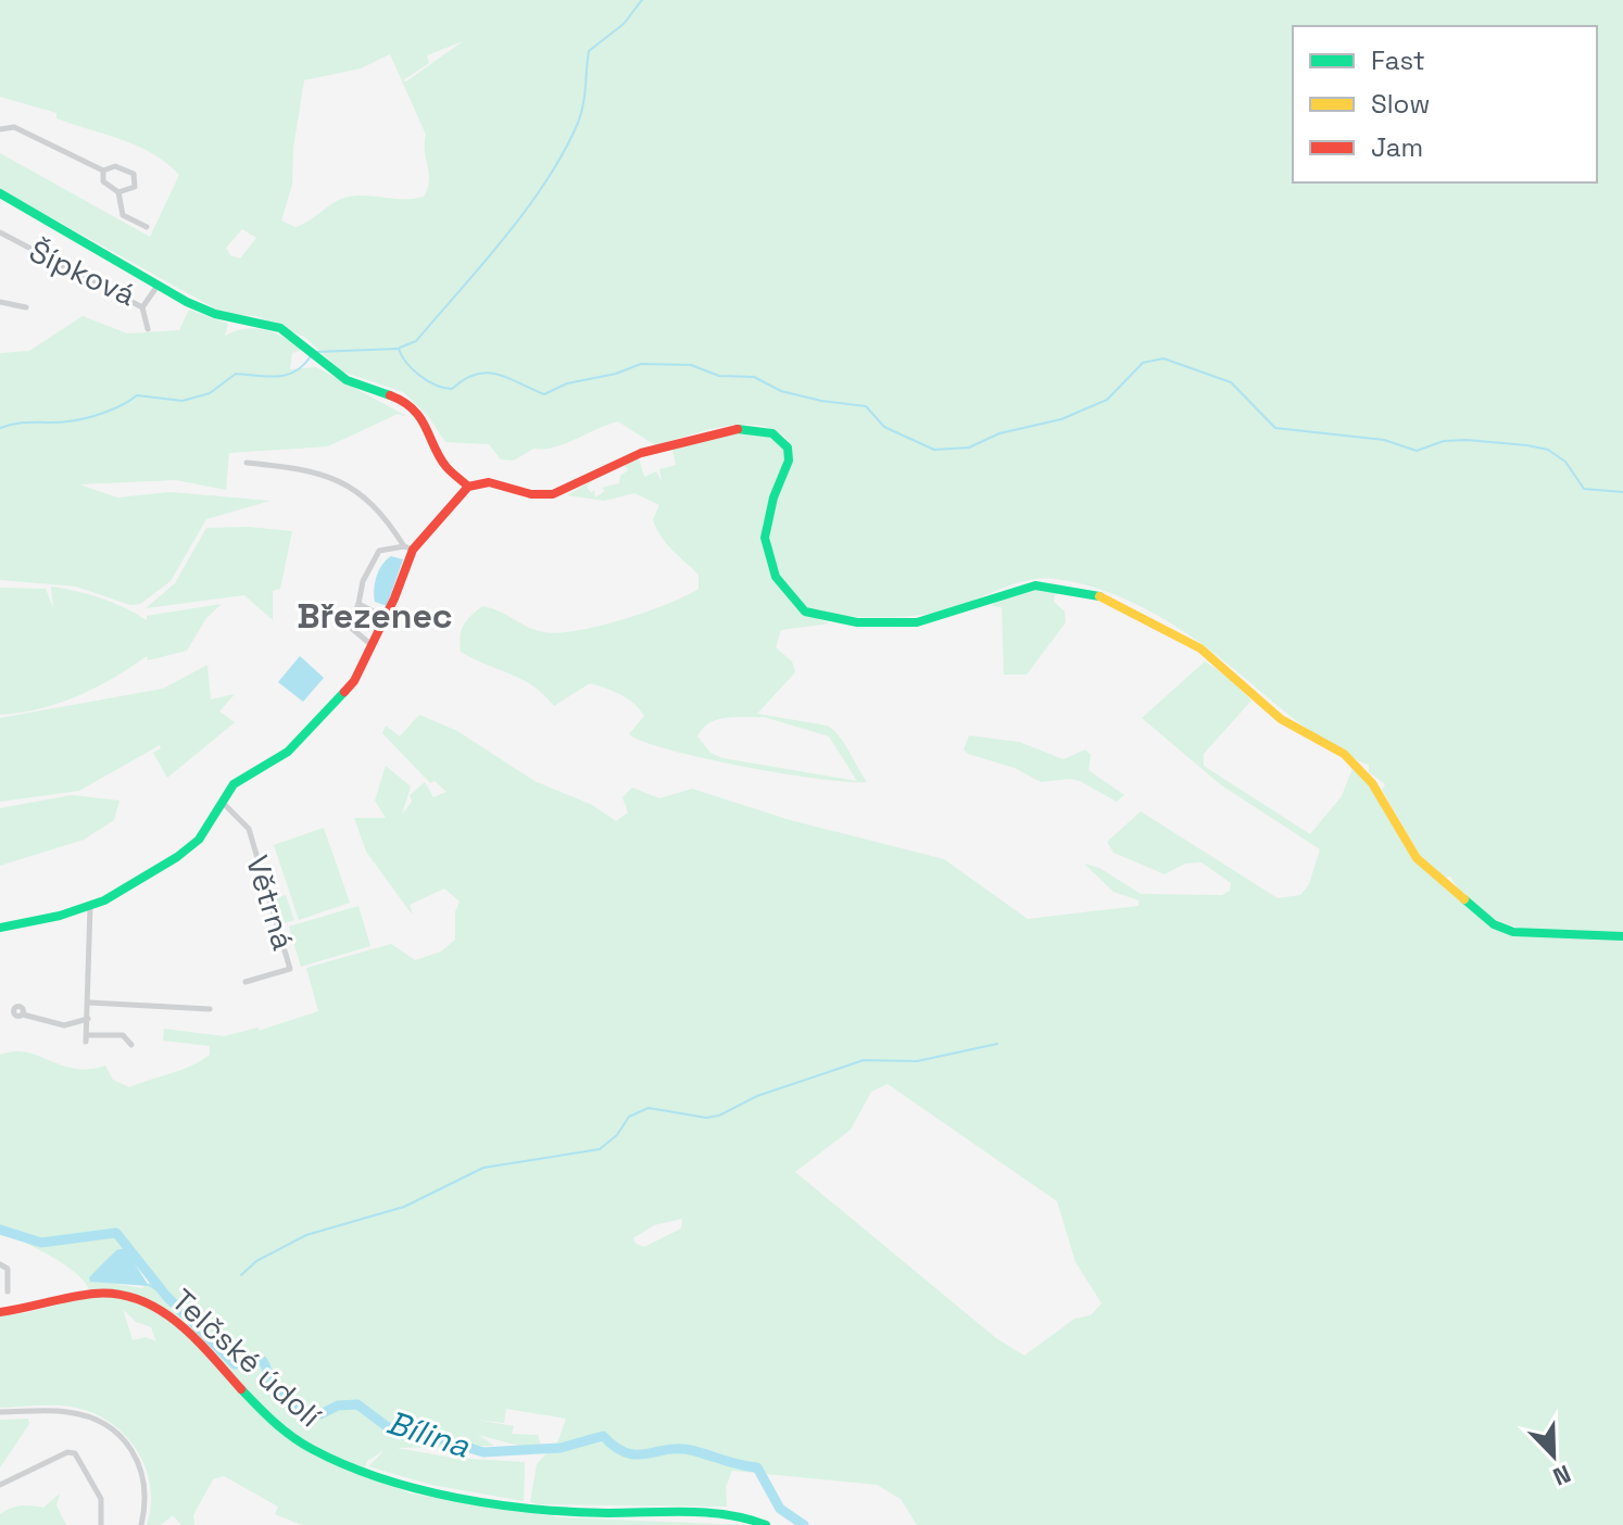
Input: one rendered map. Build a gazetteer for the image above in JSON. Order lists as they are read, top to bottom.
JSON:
{
  "streets": {
    "street": ["Šípková", "Větrná", "Telčské údolí"]
  },
  "districts": ["Březenec"],
  "water": ["Bílina"],
  "legend": ["Fast", "Slow", "Jam"],
  "north": "bottom right"
}
